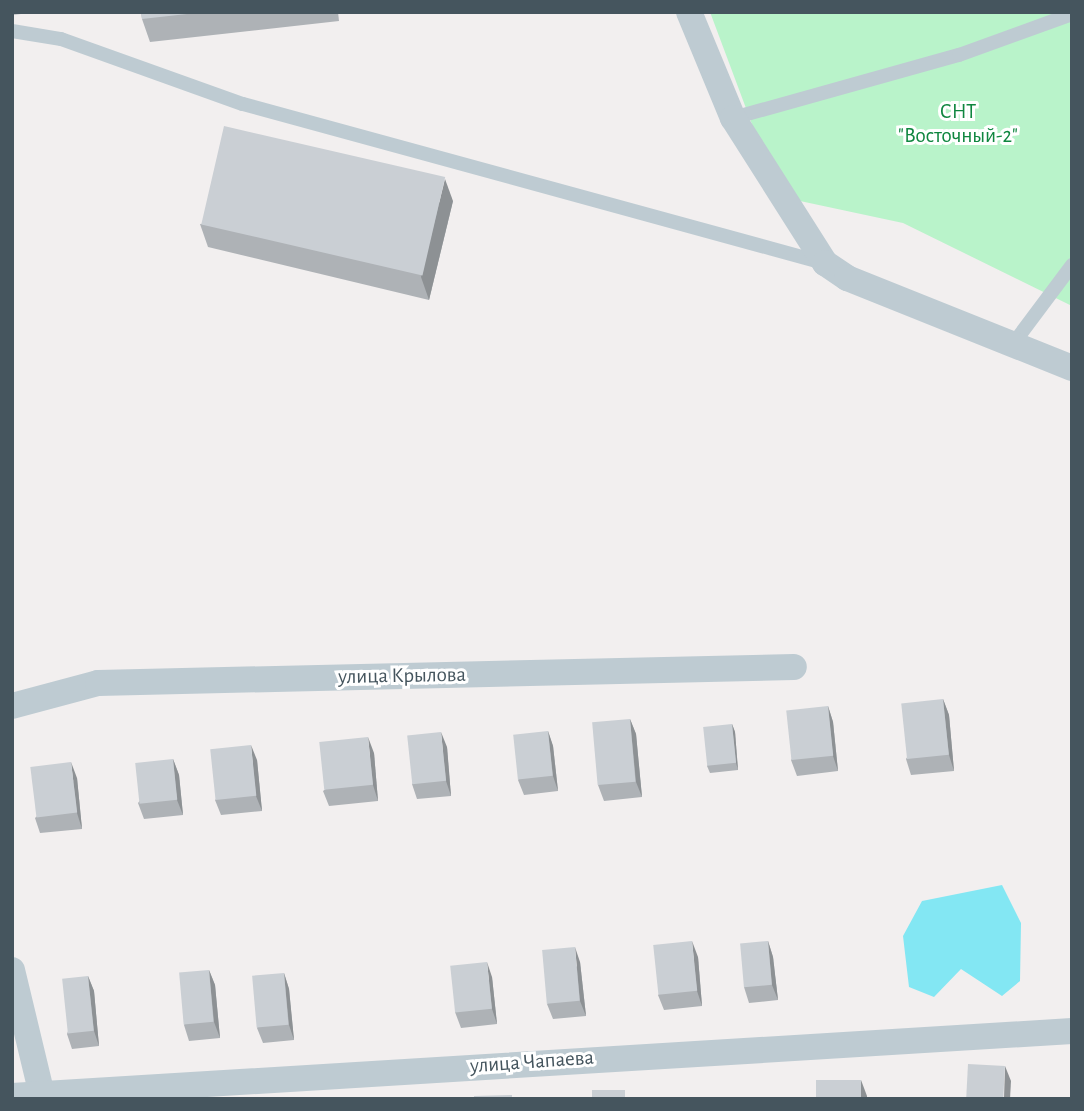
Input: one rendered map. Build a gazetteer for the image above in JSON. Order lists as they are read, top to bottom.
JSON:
{
  "streets": {
    "street": ["улица Крылова", "улица Чапаева"]
  },
  "parks": ["СНТ \"Восточный-2\""]
}
